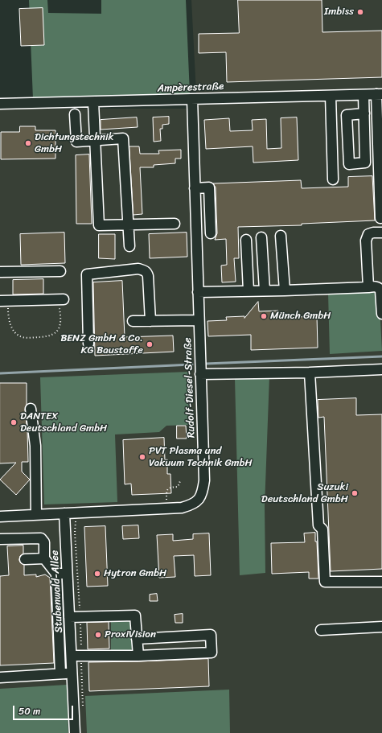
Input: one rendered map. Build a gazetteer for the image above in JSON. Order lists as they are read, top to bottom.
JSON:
{
  "streets": {
    "street": ["Ampèrestraße", "Rudolf-Diesel-Straße", "Stubenwald-Allee"]
  },
  "crossings": [
    ["Ampèrestraße", "Rudolf-Diesel-Straße"],
    ["Rudolf-Diesel-Straße", "Stubenwald-Allee"]
  ],
  "places": [
    "Imbiss",
    "Dichtungstechnik GmbH",
    "Münch GmbH",
    "BENZ GmbH & Co. KG Baustoffe",
    "DANTEX Deutschland GmbH",
    "PVT Plasma und Vakuum Technik GmbH",
    "Suzuki Deutschland GmbH",
    "Hytron GmbH",
    "ProxiVision"
  ],
  "scale_bar": "50 m"
}
